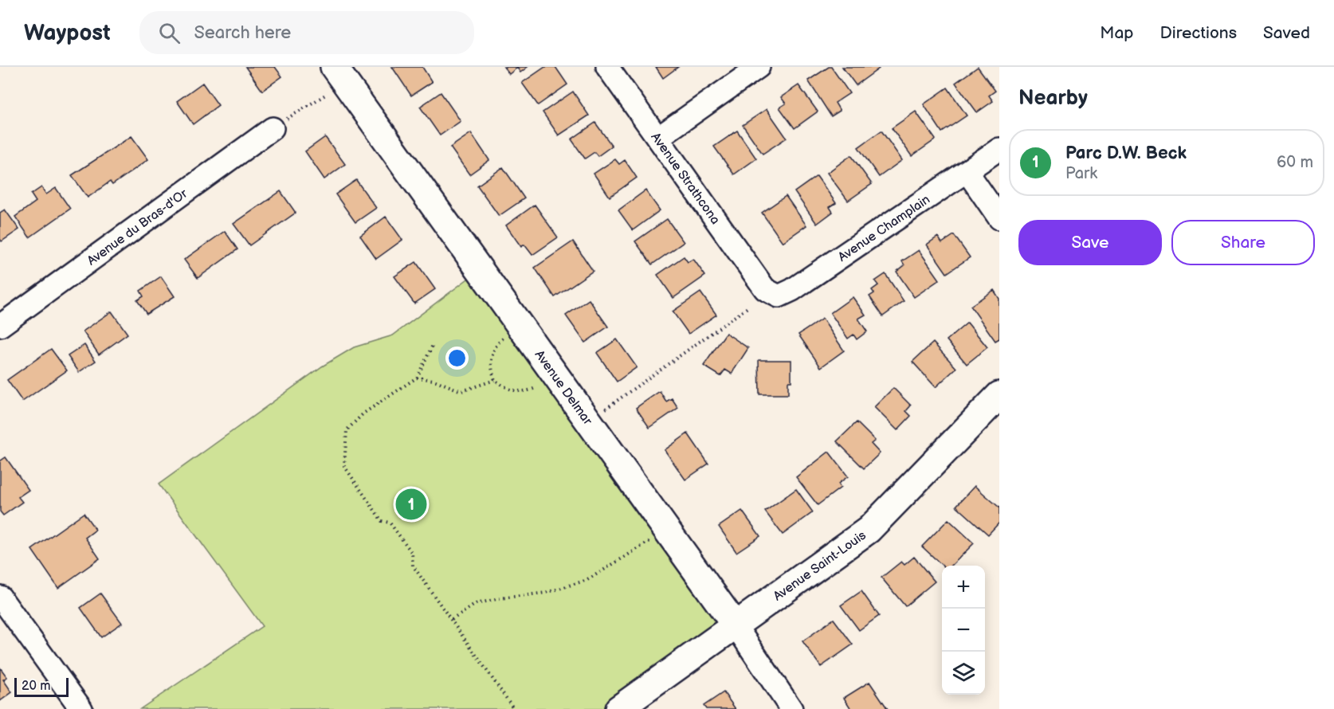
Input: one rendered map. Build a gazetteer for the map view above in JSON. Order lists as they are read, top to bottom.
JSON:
{
  "streets": {
    "street": [
      "Avenue Strathcona",
      "Avenue du Bras-d'Or",
      "Avenue Champlain",
      "Avenue Delmar",
      "Avenue Saint-Louis"
    ]
  },
  "crossings": [
    ["Avenue Strathcona", "Avenue Champlain"],
    ["Avenue Delmar", "Avenue Saint-Louis"]
  ],
  "scale_bar": "20 m",
  "page": {
    "header": "Waypost",
    "search": "Search here",
    "nav": ["Map", "Directions", "Saved"],
    "heading": "Nearby",
    "list": [
      {
        "mark": "1",
        "name": "Parc D.W. Beck",
        "note": "Park",
        "value": "60 m"
      }
    ],
    "buttons": ["Save", "Share"],
    "pins": "1",
    "map_buttons": ["+", "−"],
    "scale": "20 m"
  }
}
